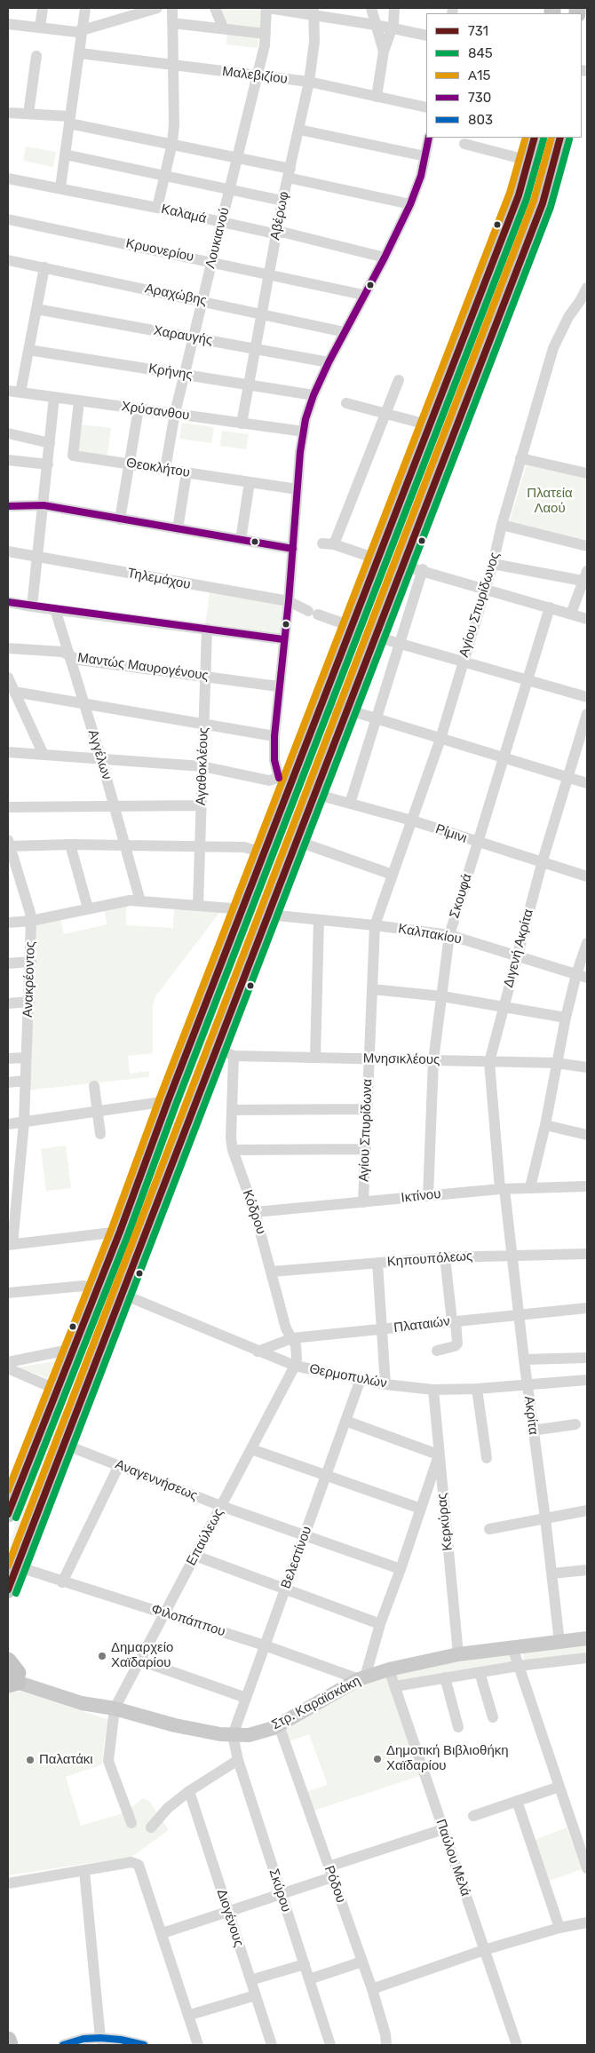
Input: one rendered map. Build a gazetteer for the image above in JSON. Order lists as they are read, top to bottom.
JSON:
{
  "streets": {
    "main road": ["Στρ. Καραϊσκάκη"],
    "street": [
      "Μαλεβιζίου",
      "Καλαμά",
      "Αβέρωφ",
      "Λουκιανού",
      "Κρυονερίου",
      "Αραχώβης",
      "Χαραυγής",
      "Κρήνης",
      "Χρύσανθου",
      "Θεοκλήτου",
      "Τηλεμάχου",
      "Αγίου Σπυρίδωνος",
      "Μαντώς Μαυρογένους",
      "Αγγέλων",
      "Αγαθοκλέους",
      "Ρίμινι",
      "Σκουφά",
      "Καλπακίου",
      "Διγενή Ακρίτα",
      "Ανακρέοντος",
      "Μνησικλέους",
      "Αγίου Σπυρίδωνα",
      "Ικτίνου",
      "Κόδρου",
      "Κηπουπόλεως",
      "Πλαταιών",
      "Θερμοπυλών",
      "Ακρίτα",
      "Αναγεννήσεως",
      "Κερκύρας",
      "Επαύλεως",
      "Βελεστίνου",
      "Φιλοπάππου",
      "Παύλου Μελά",
      "Ρόδου",
      "Σκύρου",
      "Διογένους"
    ]
  },
  "crossings": [
    ["Μαλεβιζίου", "Αβέρωφ"],
    ["Μαλεβιζίου", "Λουκιανού"],
    ["Καλαμά", "Αβέρωφ"],
    ["Καλαμά", "Λουκιανού"],
    ["Αβέρωφ", "Κρυονερίου"],
    ["Αβέρωφ", "Αραχώβης"],
    ["Αβέρωφ", "Χαραυγής"],
    ["Αβέρωφ", "Κρήνης"],
    ["Αβέρωφ", "Χρύσανθου"],
    ["Λουκιανού", "Κρυονερίου"],
    ["Λουκιανού", "Αραχώβης"],
    ["Λουκιανού", "Χαραυγής"],
    ["Λουκιανού", "Κρήνης"],
    ["Λουκιανού", "Χρύσανθου"],
    ["Λουκιανού", "Θεοκλήτου"],
    ["Χρύσανθου", "Θεοκλήτου"],
    ["Αγίου Σπυρίδωνος", "Ρίμινι"],
    ["Αγίου Σπυρίδωνος", "Καλπακίου"],
    ["Αγίου Σπυρίδωνος", "Αγίου Σπυρίδωνα"],
    ["Μαντώς Μαυρογένους", "Αγγέλων"],
    ["Μαντώς Μαυρογένους", "Αγαθοκλέους"],
    ["Ρίμινι", "Σκουφά"],
    ["Ρίμινι", "Διγενή Ακρίτα"],
    ["Σκουφά", "Καλπακίου"],
    ["Σκουφά", "Μνησικλέους"],
    ["Σκουφά", "Ικτίνου"],
    ["Καλπακίου", "Διγενή Ακρίτα"],
    ["Καλπακίου", "Αγίου Σπυρίδωνα"],
    ["Διγενή Ακρίτα", "Μνησικλέους"],
    ["Διγενή Ακρίτα", "Ικτίνου"],
    ["Διγενή Ακρίτα", "Ακρίτα"],
    ["Μνησικλέους", "Αγίου Σπυρίδωνα"],
    ["Μνησικλέους", "Κόδρου"],
    ["Αγίου Σπυρίδωνα", "Ικτίνου"],
    ["Ικτίνου", "Κόδρου"],
    ["Ικτίνου", "Ακρίτα"],
    ["Κόδρου", "Κηπουπόλεως"],
    ["Κόδρου", "Πλαταιών"],
    ["Κόδρου", "Θερμοπυλών"],
    ["Κόδρου", "Επαύλεως"],
    ["Κηπουπόλεως", "Ακρίτα"],
    ["Πλαταιών", "Θερμοπυλών"],
    ["Πλαταιών", "Ακρίτα"],
    ["Θερμοπυλών", "Ακρίτα"],
    ["Θερμοπυλών", "Κερκύρας"],
    ["Θερμοπυλών", "Επαύλεως"],
    ["Θερμοπυλών", "Βελεστίνου"],
    ["Αναγεννήσεως", "Επαύλεως"],
    ["Αναγεννήσεως", "Βελεστίνου"],
    ["Κερκύρας", "Στρ. Καραϊσκάκη"],
    ["Επαύλεως", "Φιλοπάππου"],
    ["Επαύλεως", "Στρ. Καραϊσκάκη"],
    ["Βελεστίνου", "Φιλοπάππου"],
    ["Βελεστίνου", "Στρ. Καραϊσκάκη"],
    ["Βελεστίνου", "Σκύρου"],
    ["Φιλοπάππου", "Στρ. Καραϊσκάκη"],
    ["Στρ. Καραϊσκάκη", "Παύλου Μελά"],
    ["Στρ. Καραϊσκάκη", "Ρόδου"],
    ["Στρ. Καραϊσκάκη", "Σκύρου"]
  ],
  "parks": ["Πλατεία Λαού"],
  "places": ["Δημαρχείο Χαϊδαρίου", "Δημοτική Βιβλιοθήκη Χαϊδαρίου", "Παλατάκι"],
  "lines": [
    "transit line 731",
    "transit line Α15",
    "transit line 730",
    "transit line 845",
    "transit line 803"
  ],
  "legend": [
    "731",
    "845",
    "Α15",
    "730",
    "803"
  ]
}
